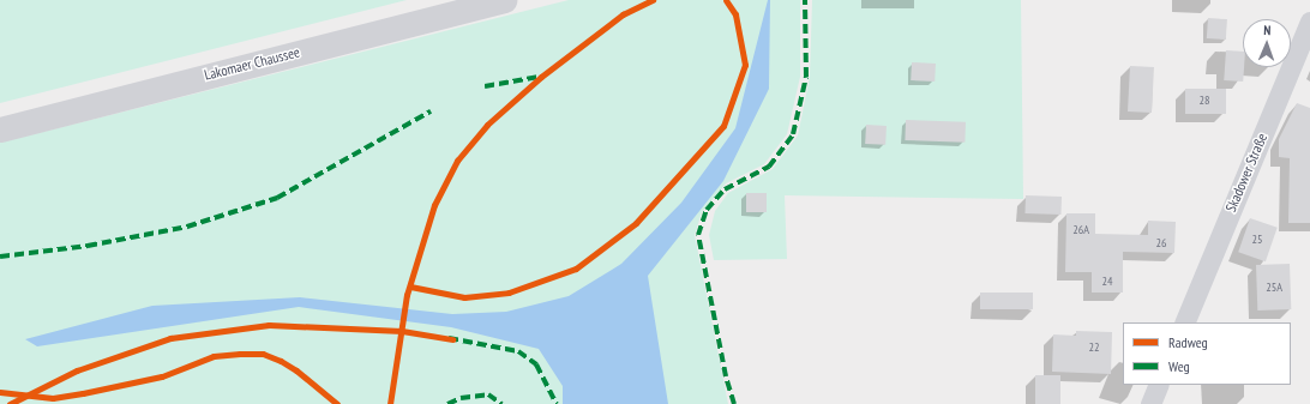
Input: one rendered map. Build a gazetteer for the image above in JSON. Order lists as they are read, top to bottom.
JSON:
{
  "streets": {
    "street": ["Lakomaer Chaussee", "Skadower Straße"]
  },
  "house_numbers": [
    "28",
    "26A",
    "25",
    "26",
    "24",
    "25A",
    "22"
  ],
  "legend": ["Radweg", "Weg"],
  "north": "top"
}
